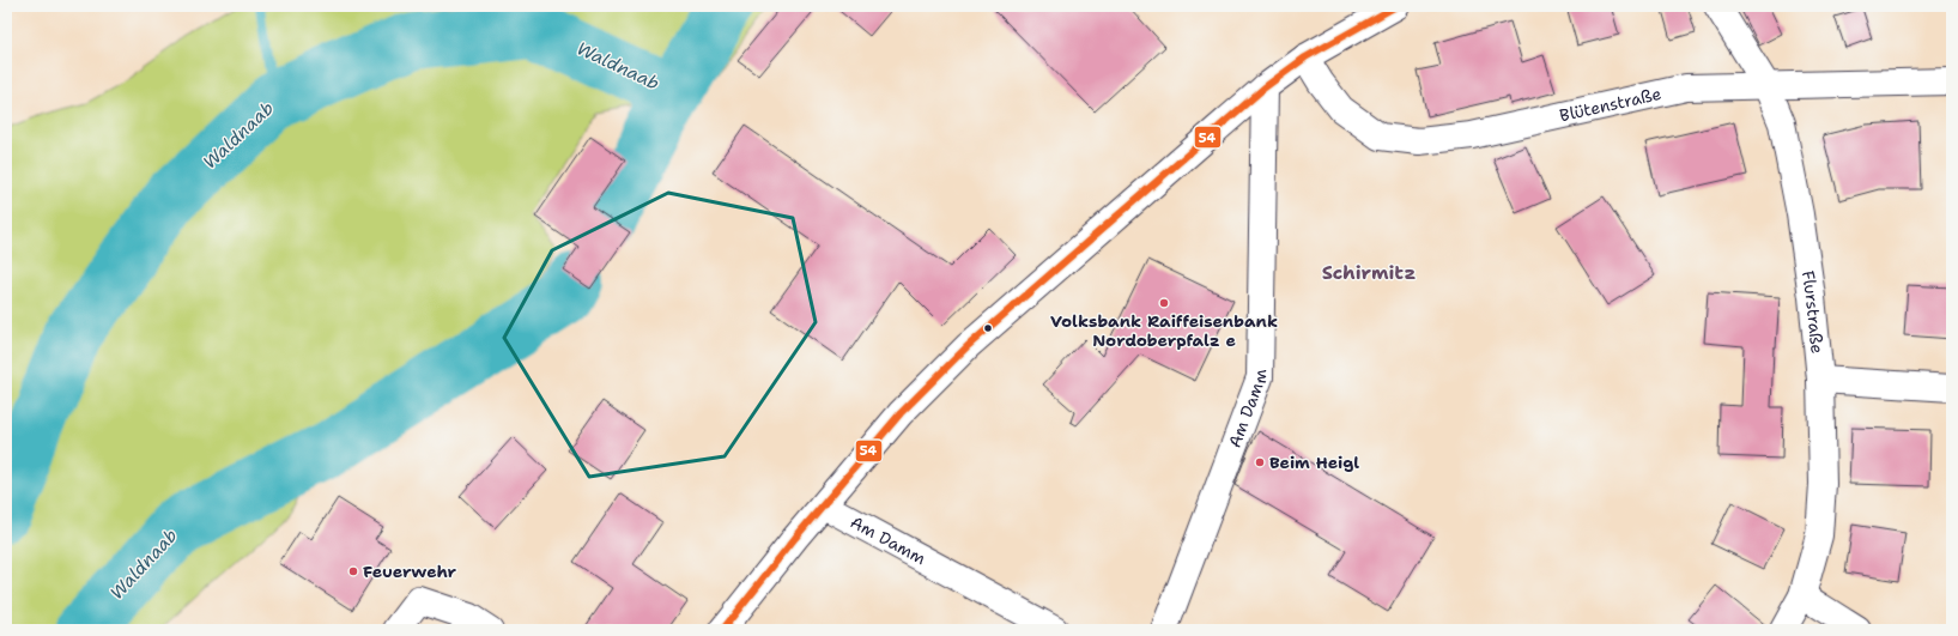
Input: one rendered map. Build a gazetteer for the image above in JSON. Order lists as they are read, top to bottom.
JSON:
{
  "streets": {
    "street": ["Blütenstraße", "Flurstraße", "Am Damm"]
  },
  "crossings": [
    ["Blütenstraße", "Flurstraße"]
  ],
  "districts": ["Schirmitz"],
  "water": ["Waldnaab"],
  "places": ["Volksbank Raiffeisenbank Nordoberpfalz e", "Beim Heigl", "Feuerwehr"],
  "lines": ["transit line 54"]
}
